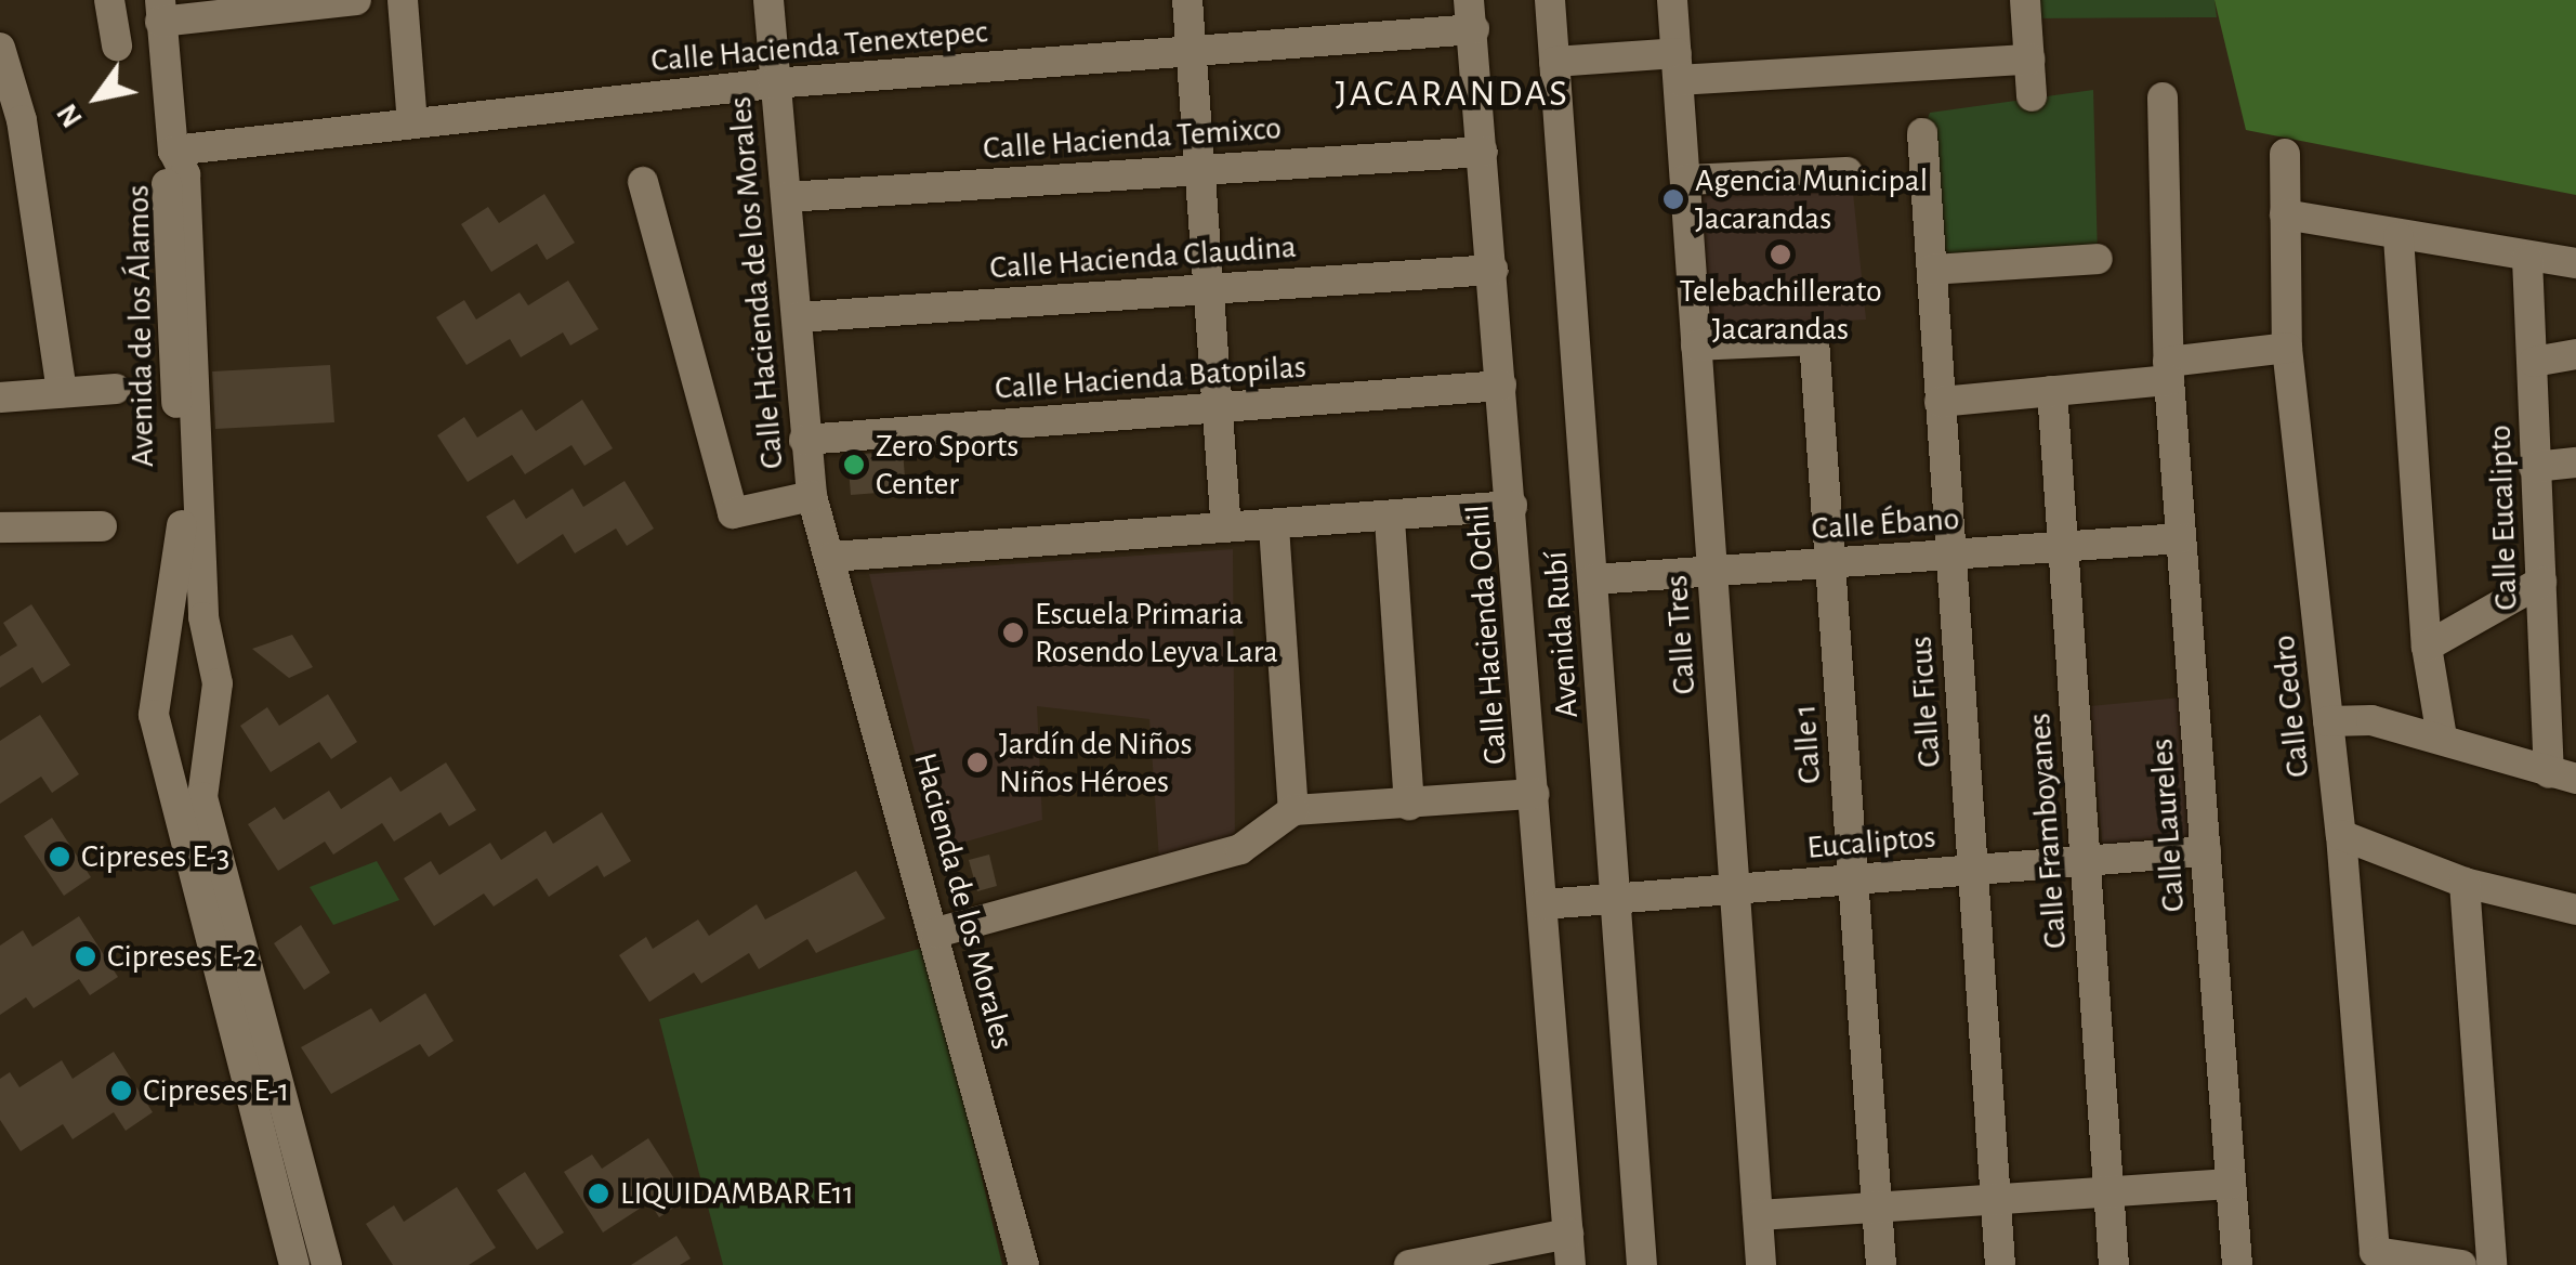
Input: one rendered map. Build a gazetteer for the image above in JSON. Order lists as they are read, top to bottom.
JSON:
{
  "streets": {
    "street": [
      "Calle Hacienda Tenextepec",
      "Calle Hacienda Temixco",
      "Calle Hacienda Claudina",
      "Calle Hacienda de los Morales",
      "Avenida de los Álamos",
      "Calle Hacienda Batopilas",
      "Calle Eucalipto",
      "Calle Ébano",
      "Calle Hacienda Ochil",
      "Avenida Rubí",
      "Calle Tres",
      "Calle Ficus",
      "Calle Cedro",
      "Calle 1",
      "Calle Laureles",
      "Calle Framboyanes",
      "Eucaliptos",
      "Hacienda de los Morales"
    ]
  },
  "crossings": [
    ["Calle Hacienda Tenextepec", "Calle Hacienda de los Morales"],
    ["Calle Hacienda Tenextepec", "Avenida de los Álamos"],
    ["Calle Hacienda Tenextepec", "Calle Hacienda Ochil"],
    ["Calle Hacienda Temixco", "Calle Hacienda de los Morales"],
    ["Calle Hacienda Temixco", "Calle Hacienda Ochil"],
    ["Calle Hacienda Claudina", "Calle Hacienda de los Morales"],
    ["Calle Hacienda Claudina", "Calle Hacienda Ochil"],
    ["Calle Hacienda de los Morales", "Calle Hacienda Batopilas"],
    ["Calle Hacienda de los Morales", "Hacienda de los Morales"],
    ["Calle Hacienda Batopilas", "Calle Hacienda Ochil"],
    ["Calle Ébano", "Avenida Rubí"],
    ["Calle Ébano", "Calle Tres"],
    ["Calle Ébano", "Calle Ficus"],
    ["Calle Ébano", "Calle 1"],
    ["Calle Ébano", "Calle Laureles"],
    ["Calle Ébano", "Calle Framboyanes"],
    ["Calle Hacienda Ochil", "Eucaliptos"],
    ["Avenida Rubí", "Eucaliptos"],
    ["Calle Tres", "Calle 1"],
    ["Calle Tres", "Eucaliptos"],
    ["Calle Ficus", "Eucaliptos"],
    ["Calle 1", "Eucaliptos"],
    ["Calle Laureles", "Eucaliptos"],
    ["Calle Framboyanes", "Eucaliptos"]
  ],
  "districts": ["JACARANDAS"],
  "places": [
    "Agencia Municipal Jacarandas",
    "Telebachillerato Jacarandas",
    "Zero Sports Center",
    "Escuela Primaria Rosendo Leyva Lara",
    "Jardín de Niños Niños Héroes",
    "Cipreses E-3",
    "Cipreses E-2",
    "Cipreses E-1",
    "LIQUIDAMBAR E11"
  ],
  "north": "bottom left"
}
